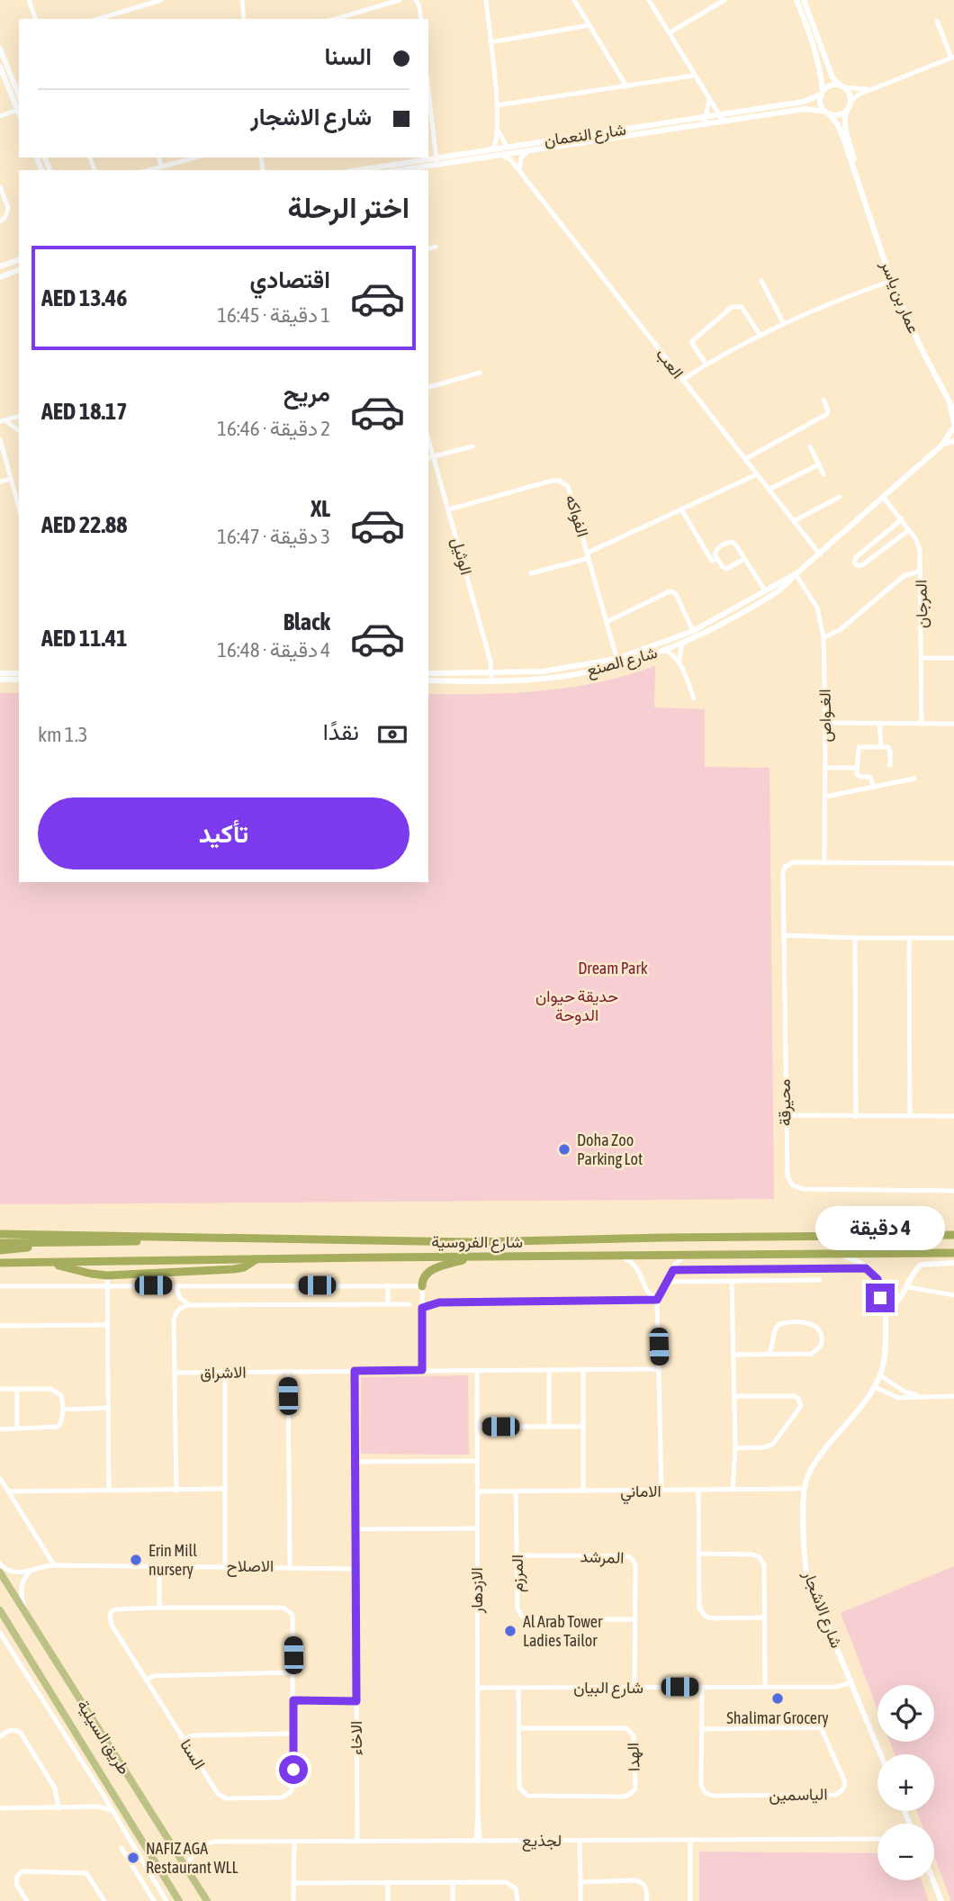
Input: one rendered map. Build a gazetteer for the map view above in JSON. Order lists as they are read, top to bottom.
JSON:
{
  "streets": {
    "highway": ["شارع الفروسية"],
    "main road": ["طريق السيلية"],
    "street": [
      "شارع النعمان",
      "عمار بن ياسر",
      "العب",
      "الفواكه",
      "الوثيل",
      "المرجان",
      "شارع الصنع",
      "الغـواص",
      "محيرقة",
      "الاشراق",
      "الاماني",
      "المرشد",
      "الاصلاح",
      "المرزم",
      "الازدهار",
      "شارع الاشجار",
      "شارع البيان",
      "الاخاء",
      "السنا",
      "الهدا",
      "الياسمين",
      "لجذيع"
    ]
  },
  "crossings": [
    ["شارع النعمان", "عمار بن ياسر"],
    ["شارع النعمان", "العب"],
    ["عمار بن ياسر", "شارع الصنع"],
    ["العب", "شارع الصنع"],
    ["الفواكه", "الوثيل"],
    ["الفواكه", "شارع الصنع"],
    ["الوثيل", "شارع الصنع"],
    ["المرجان", "شارع الصنع"],
    ["شارع الصنع", "الغـواص"],
    ["الغـواص", "محيرقة"],
    ["الاشراق", "الازدهار"],
    ["الاشراق", "الاخاء"],
    ["الاماني", "المرزم"],
    ["الاماني", "الازدهار"],
    ["الاماني", "شارع الاشجار"],
    ["المرشد", "المرزم"],
    ["المرشد", "شارع البيان"],
    ["الاصلاح", "الاخاء"],
    ["الازدهار", "شارع البيان"],
    ["الازدهار", "لجذيع"],
    ["شارع الاشجار", "شارع البيان"],
    ["شارع البيان", "الهدا"],
    ["شارع البيان", "الياسمين"],
    ["طريق السيلية", "لجذيع"],
    ["الاخاء", "لجذيع"]
  ],
  "parks": ["Dream Park", "حديقة حيوان الدوحة"],
  "places": [
    "Doha Zoo Parking Lot",
    "Erin Mill nursery",
    "Al Arab Tower Ladies Tailor",
    "Shalimar Grocery",
    "NAFIZ AGA Restaurant WLL"
  ],
  "page": {
    "banner": ["السنا", "شارع الاشجار"],
    "heading": "اختر الرحلة",
    "list": [
      {
        "name": "اقتصادي",
        "note": "1 دقيقة · 16:45",
        "value": "AED 13.46"
      },
      {
        "name": "مريح",
        "note": "2 دقيقة · 16:46",
        "value": "AED 18.17"
      },
      {
        "name": "XL",
        "note": "3 دقيقة · 16:47",
        "value": "AED 22.88"
      },
      {
        "name": "Black",
        "note": "4 دقيقة · 16:48",
        "value": "AED 11.41"
      }
    ],
    "pay": ["نقدًا", "1.3 km"],
    "buttons": "تأكيد",
    "bubble": "4 دقيقة",
    "map_buttons": ["+", "−"]
  }
}
